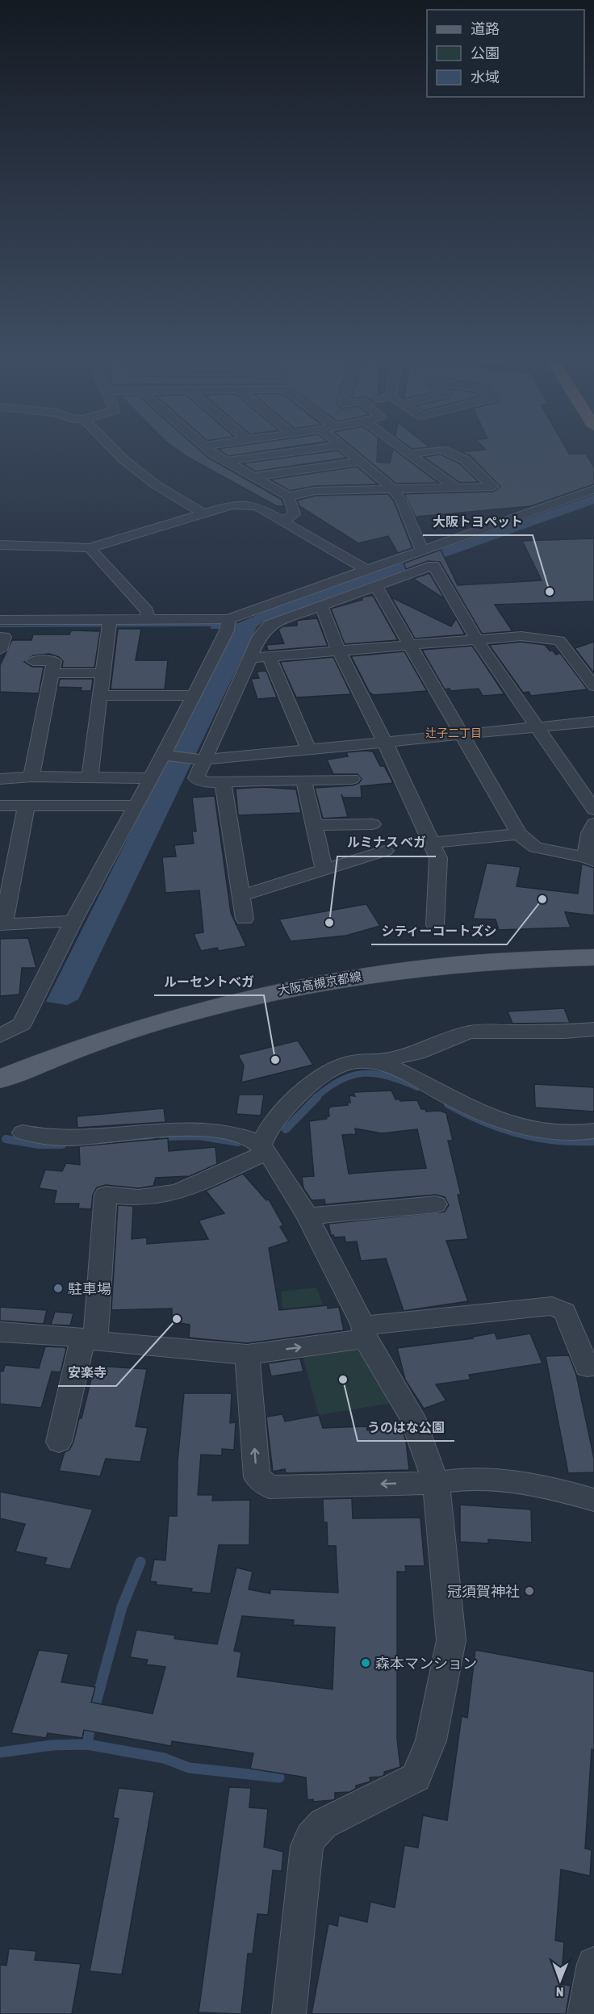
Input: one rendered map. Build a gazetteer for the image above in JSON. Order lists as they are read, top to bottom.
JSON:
{
  "streets": {
    "main road": ["大阪高槻京都線"]
  },
  "districts": ["辻子二丁目"],
  "places": [
    "大阪トヨペット",
    "シティーコートズシ",
    "ルミナス ベガ",
    "ルーセントベガ",
    "駐車場",
    "安楽寺",
    "うのはな公園",
    "冠須賀神社",
    "森本マンション"
  ],
  "legend": ["道路", "公園", "水域"],
  "north": "bottom"
}
